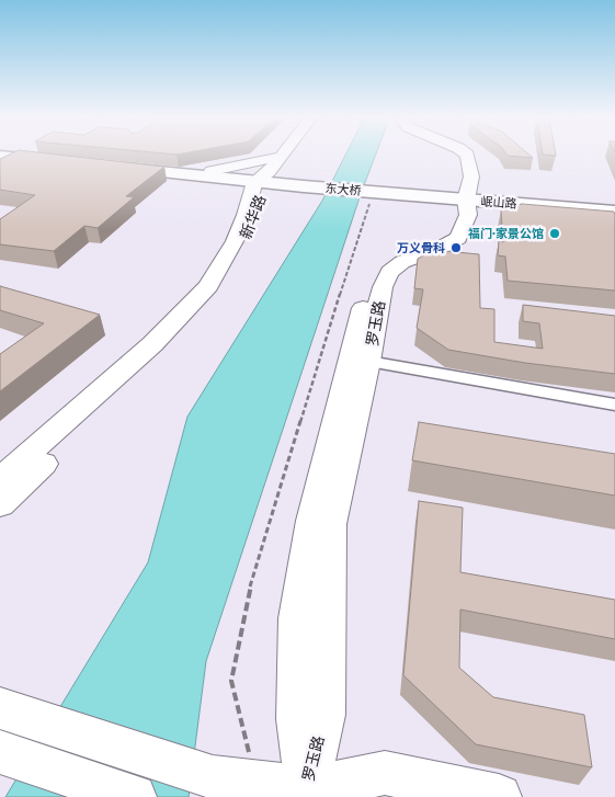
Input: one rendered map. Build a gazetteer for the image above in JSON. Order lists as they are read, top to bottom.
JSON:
{
  "streets": {
    "main road": [
      "东大桥",
      "岷山路",
      "新华路",
      "罗玉路"
    ]
  },
  "crossings": [
    ["东大桥", "岷山路"],
    ["东大桥", "新华路"],
    ["岷山路", "罗玉路"]
  ],
  "places": ["福门·家景公馆", "万义骨科"]
}
